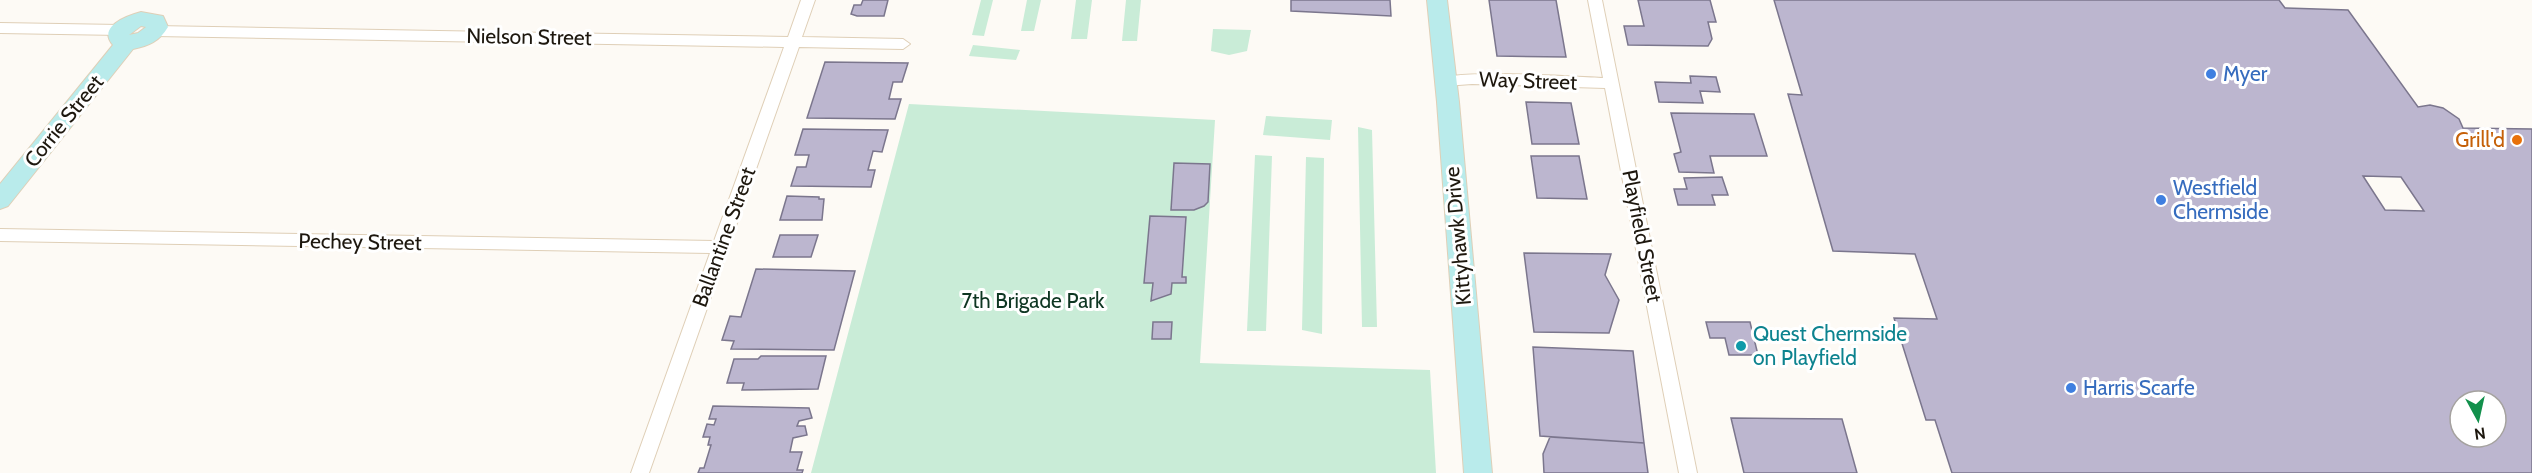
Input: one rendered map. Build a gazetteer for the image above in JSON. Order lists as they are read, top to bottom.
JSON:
{
  "streets": {
    "street": [
      "Nielson Street",
      "Way Street",
      "Corrie Street",
      "Kittyhawk Drive",
      "Playfield Street",
      "Ballantine Street",
      "Pechey Street"
    ]
  },
  "crossings": [
    ["Nielson Street", "Ballantine Street"],
    ["Way Street", "Kittyhawk Drive"],
    ["Way Street", "Playfield Street"],
    ["Ballantine Street", "Pechey Street"]
  ],
  "parks": ["7th Brigade Park"],
  "places": [
    "Myer",
    "Grill'd",
    "Westfield Chermside",
    "Quest Chermside on Playfield",
    "Harris Scarfe"
  ],
  "north": "bottom"
}
